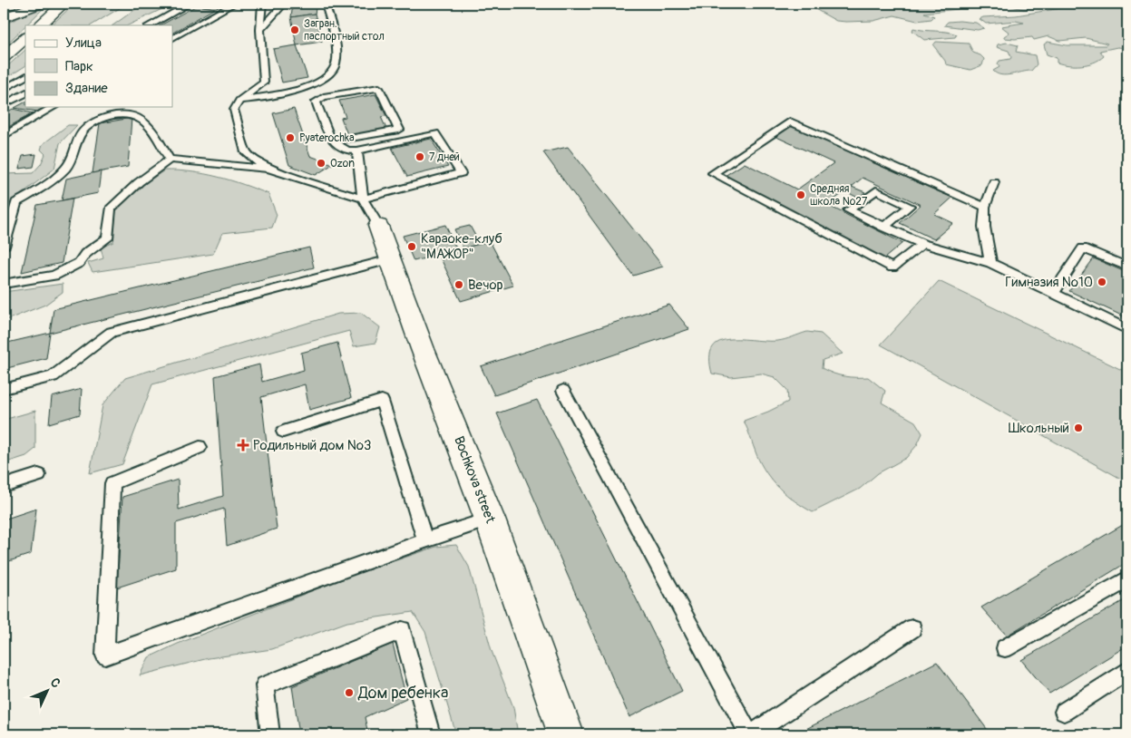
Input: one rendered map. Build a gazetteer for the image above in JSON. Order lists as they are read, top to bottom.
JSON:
{
  "streets": {
    "street": ["Bochkova street"]
  },
  "places": {
    "other": [
      "Загран. паспортный стол",
      "Pyaterochka",
      "7 дней",
      "Ozon",
      "Средняя школа №27",
      "Караоке-клуб \"МАЖОР\"",
      "Гимназия №10",
      "Вечор",
      "Школьный",
      "Дом ребенка"
    ],
    "health": ["Родильный дом №3"]
  },
  "legend": ["Улица", "Парк", "Здание"],
  "north": "top right"
}
